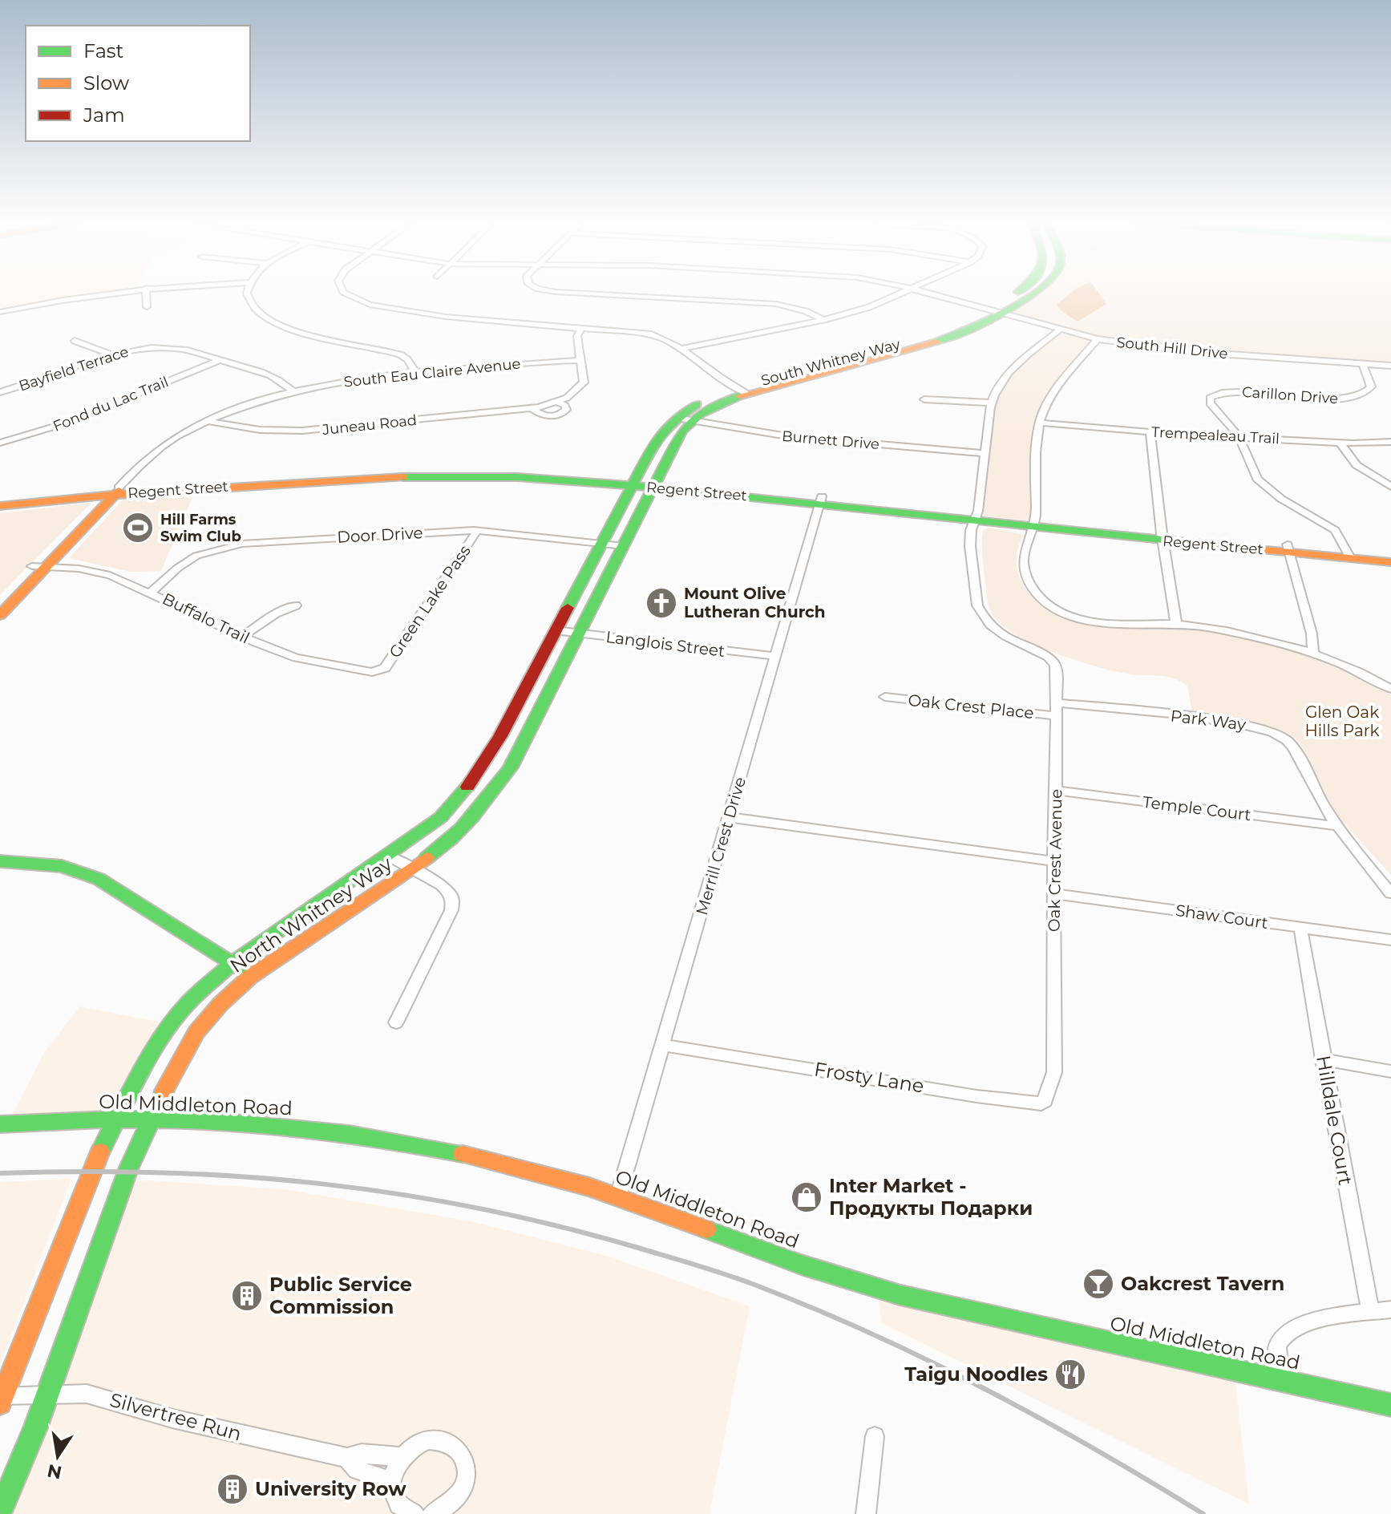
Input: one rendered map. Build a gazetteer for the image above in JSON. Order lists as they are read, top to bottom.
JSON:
{
  "streets": {
    "main road": [
      "South Whitney Way",
      "Regent Street",
      "North Whitney Way",
      "Old Middleton Road"
    ],
    "street": [
      "South Hill Drive",
      "Bayfield Terrace",
      "South Eau Claire Avenue",
      "Carillon Drive",
      "Fond du Lac Trail",
      "Juneau Road",
      "Trempealeau Trail",
      "Burnett Drive",
      "Door Drive",
      "Green Lake Pass",
      "Buffalo Trail",
      "Langlois Street",
      "Oak Crest Place",
      "Park Way",
      "Temple Court",
      "Merrill Crest Drive",
      "Oak Crest Avenue",
      "Shaw Court",
      "Frosty Lane",
      "Hilldale Court",
      "Silvertree Run"
    ]
  },
  "crossings": [
    ["South Hill Drive", "South Whitney Way"],
    ["South Hill Drive", "Carillon Drive"],
    ["South Whitney Way", "Burnett Drive"],
    ["South Whitney Way", "Regent Street"],
    ["South Whitney Way", "North Whitney Way"],
    ["Bayfield Terrace", "South Eau Claire Avenue"],
    ["Bayfield Terrace", "Fond du Lac Trail"],
    ["South Eau Claire Avenue", "Juneau Road"],
    ["South Eau Claire Avenue", "Regent Street"],
    ["Carillon Drive", "Trempealeau Trail"],
    ["Carillon Drive", "Regent Street"],
    ["Regent Street", "Merrill Crest Drive"],
    ["Regent Street", "Oak Crest Avenue"],
    ["Regent Street", "North Whitney Way"],
    ["Door Drive", "Green Lake Pass"],
    ["Door Drive", "Buffalo Trail"],
    ["Door Drive", "North Whitney Way"],
    ["Green Lake Pass", "Buffalo Trail"],
    ["Langlois Street", "Merrill Crest Drive"],
    ["Langlois Street", "North Whitney Way"],
    ["Oak Crest Place", "Oak Crest Avenue"],
    ["Park Way", "Temple Court"],
    ["Park Way", "Oak Crest Avenue"],
    ["Temple Court", "Oak Crest Avenue"],
    ["Merrill Crest Drive", "Frosty Lane"],
    ["Merrill Crest Drive", "Old Middleton Road"],
    ["Oak Crest Avenue", "Shaw Court"],
    ["Oak Crest Avenue", "Frosty Lane"],
    ["North Whitney Way", "Old Middleton Road"],
    ["North Whitney Way", "Silvertree Run"],
    ["Shaw Court", "Hilldale Court"]
  ],
  "parks": ["Glen Oak Hills Park"],
  "places": {
    "sports": ["Hill Farms Swim Club"],
    "church": ["Mount Olive Lutheran Church"],
    "shop": ["Inter Market - Продукты Подарки"],
    "bar": ["Oakcrest Tavern"],
    "building": ["Public Service Commission", "University Row"],
    "restaurant": ["Taigu Noodles"]
  },
  "legend": ["Fast", "Slow", "Jam"],
  "north": "bottom"
}
